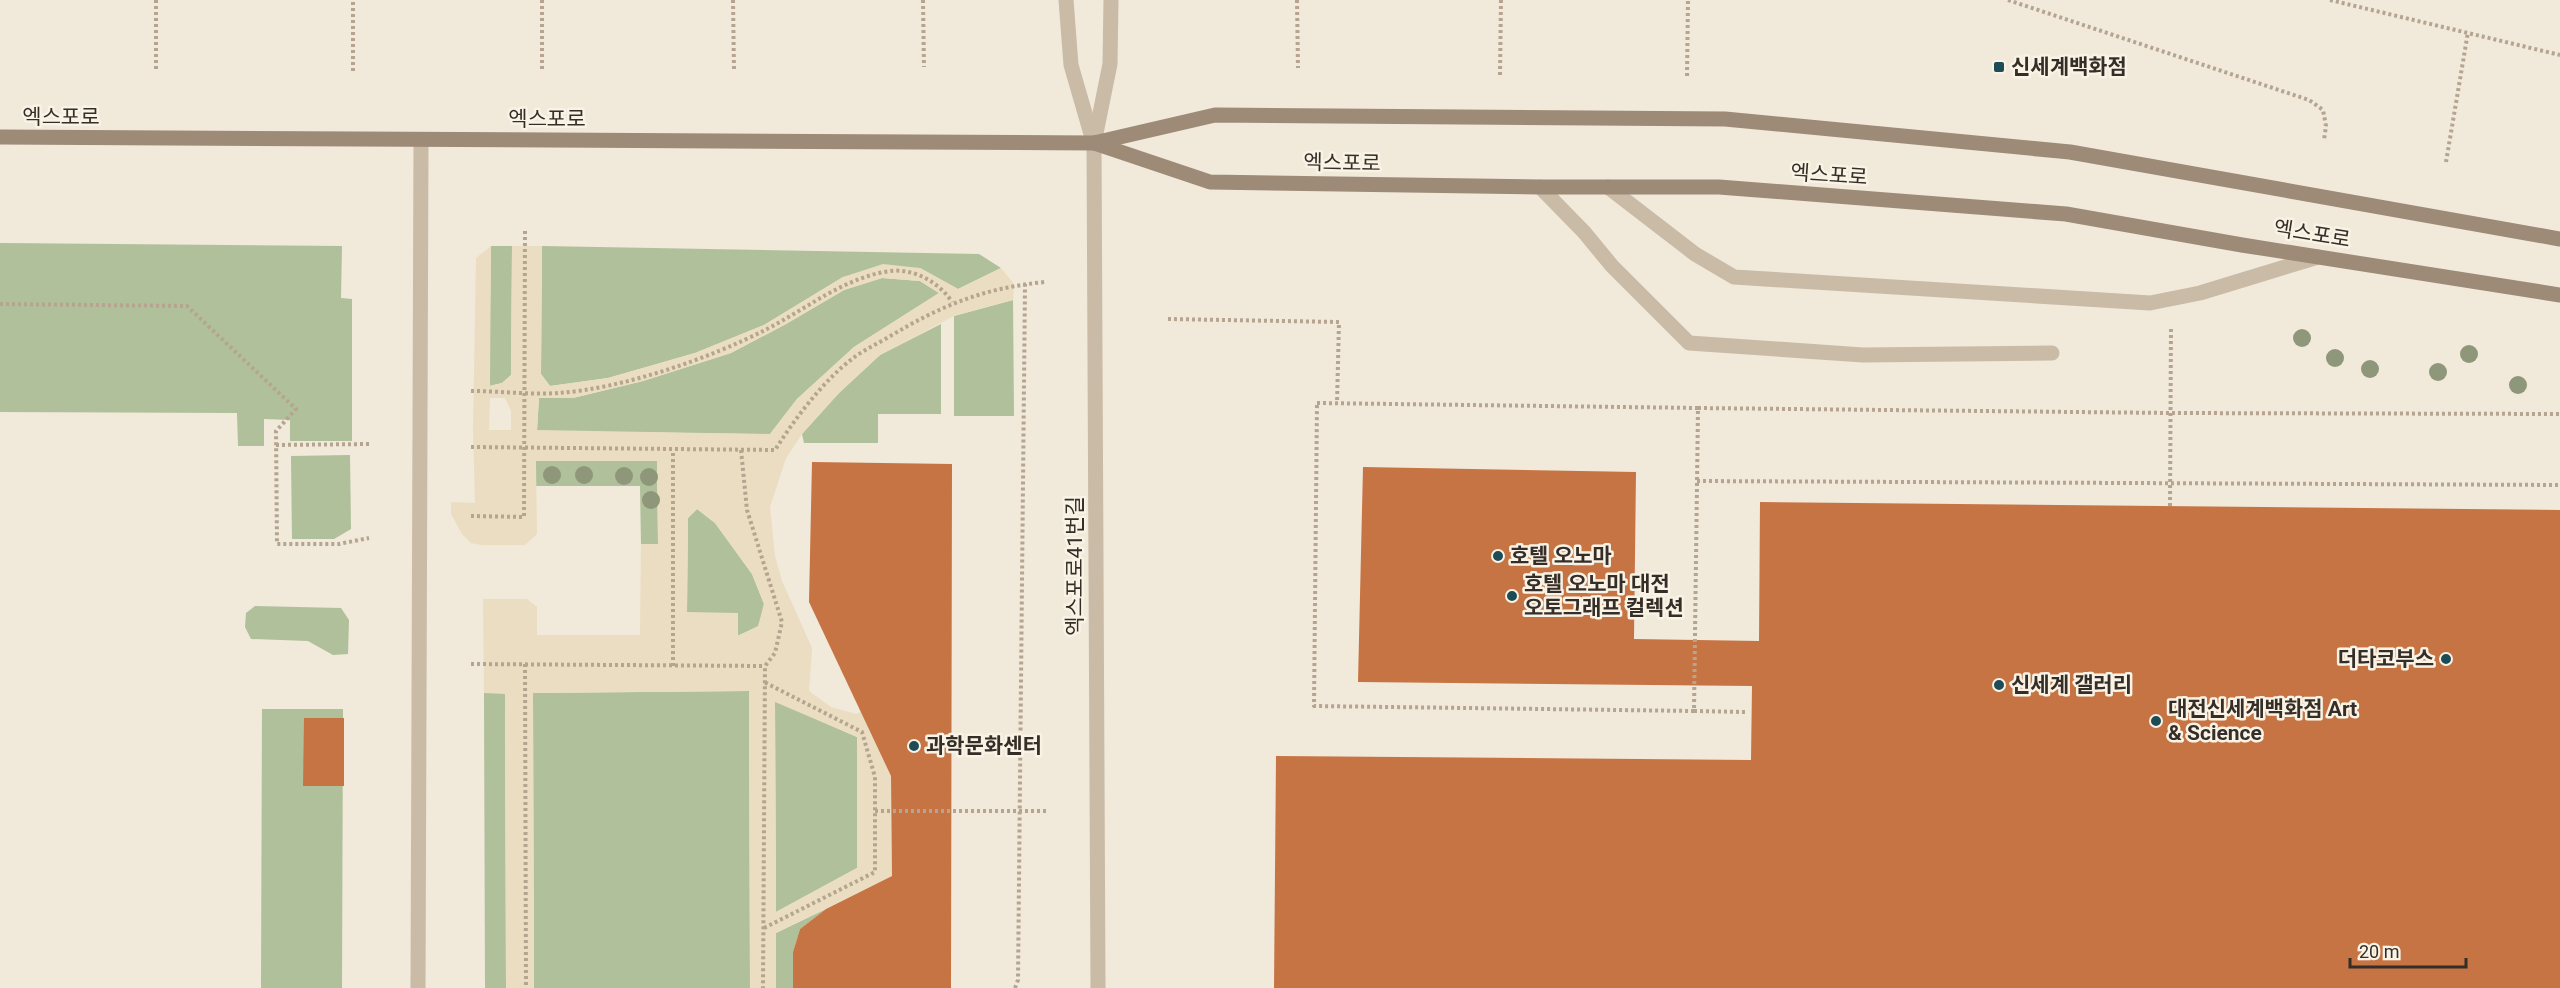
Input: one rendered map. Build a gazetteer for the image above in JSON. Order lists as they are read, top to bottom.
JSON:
{
  "streets": {
    "main road": ["엑스포로"],
    "street": ["엑스포로41번길"]
  },
  "crossings": [
    ["엑스포로", "엑스포로41번길"]
  ],
  "places": {
    "transit": ["신세계백화점"],
    "other": [
      "호텔 오노마",
      "호텔 오노마 대전 오토그래프 컬렉션",
      "더타코부스",
      "신세계 갤러리",
      "대전신세계백화점 Art & Science",
      "과학문화센터"
    ]
  },
  "scale_bar": "20 m"
}
